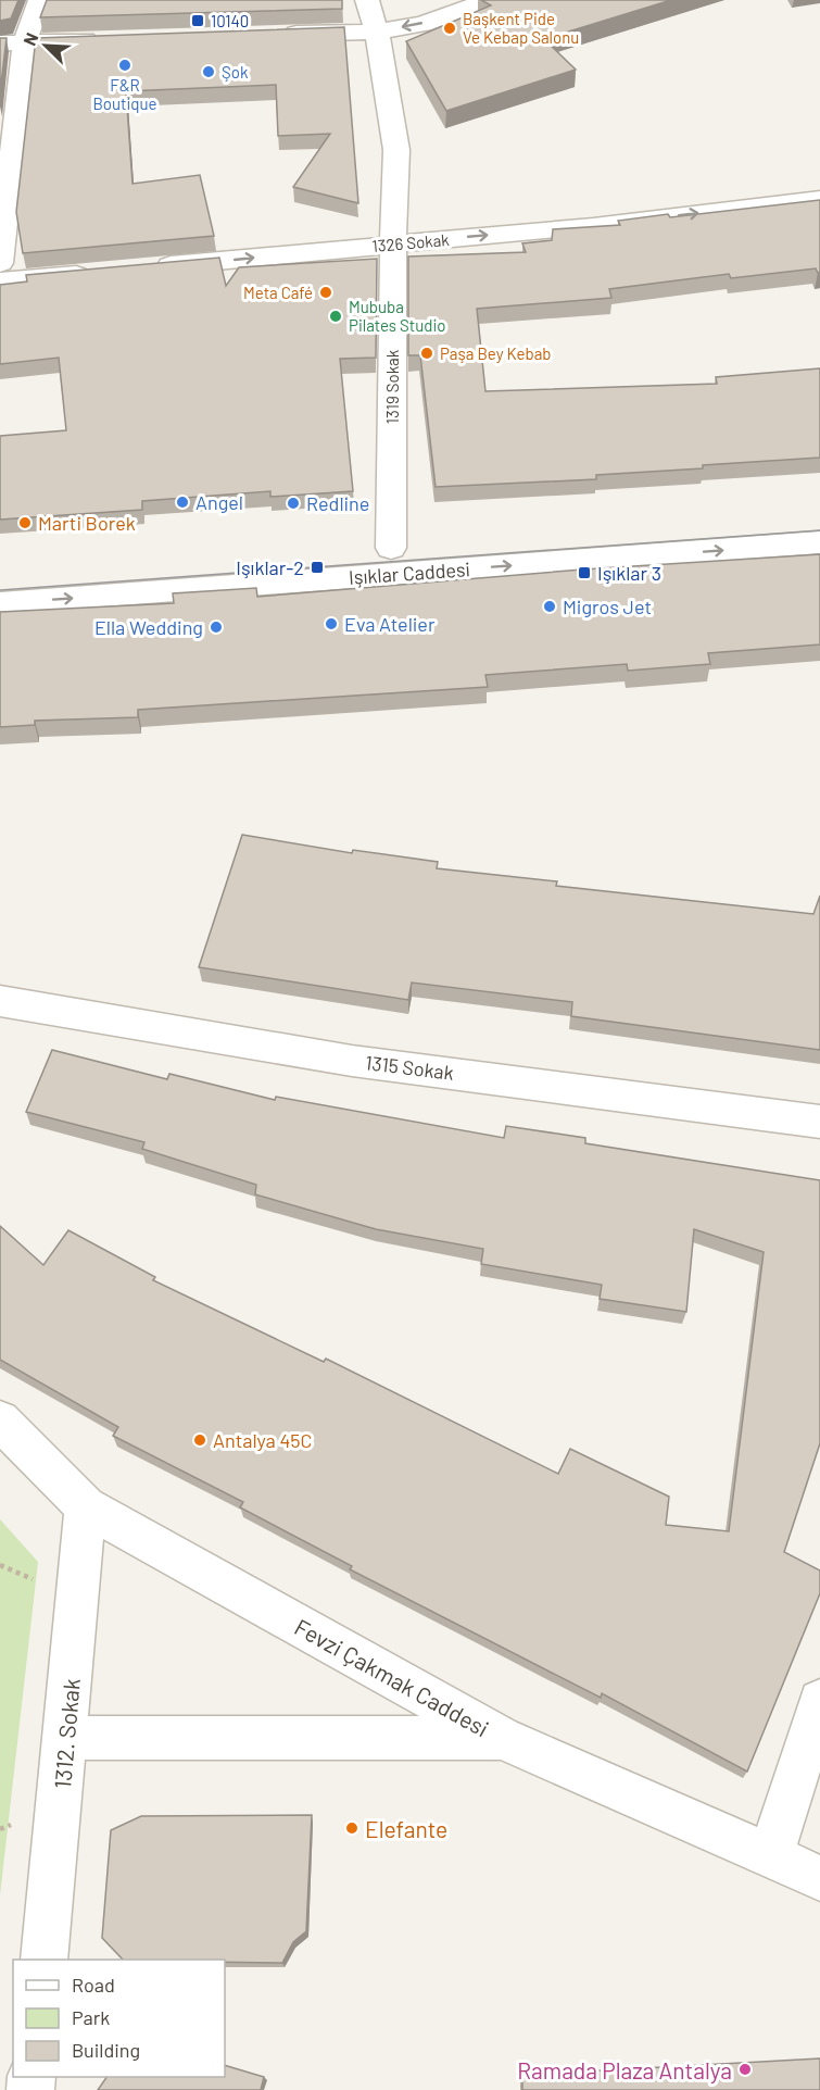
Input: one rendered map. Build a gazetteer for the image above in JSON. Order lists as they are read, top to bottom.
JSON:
{
  "streets": {
    "street": [
      "1326 Sokak",
      "1319 Sokak",
      "Işıklar Caddesi",
      "1315 Sokak",
      "Fevzi Çakmak Caddesi",
      "1312. Sokak"
    ]
  },
  "crossings": [
    ["1326 Sokak", "1319 Sokak"],
    ["Fevzi Çakmak Caddesi", "1312. Sokak"]
  ],
  "one_way": ["Işıklar Caddesi"],
  "places": {
    "transit": ["10140", "Işıklar-2", "Işıklar 3"],
    "other": [
      "Başkent Pide Ve Kebap Salonu",
      "F&R Boutique",
      "Şok",
      "Meta Café",
      "Mububa Pilates Studio",
      "Paşa Bey Kebab",
      "Angel",
      "Redline",
      "Marti Borek",
      "Migros Jet",
      "Eva Atelier",
      "Ella Wedding",
      "Antalya 45C",
      "Elefante",
      "Ramada Plaza Antalya"
    ]
  },
  "legend": ["Road", "Park", "Building"],
  "north": "top left"
}
